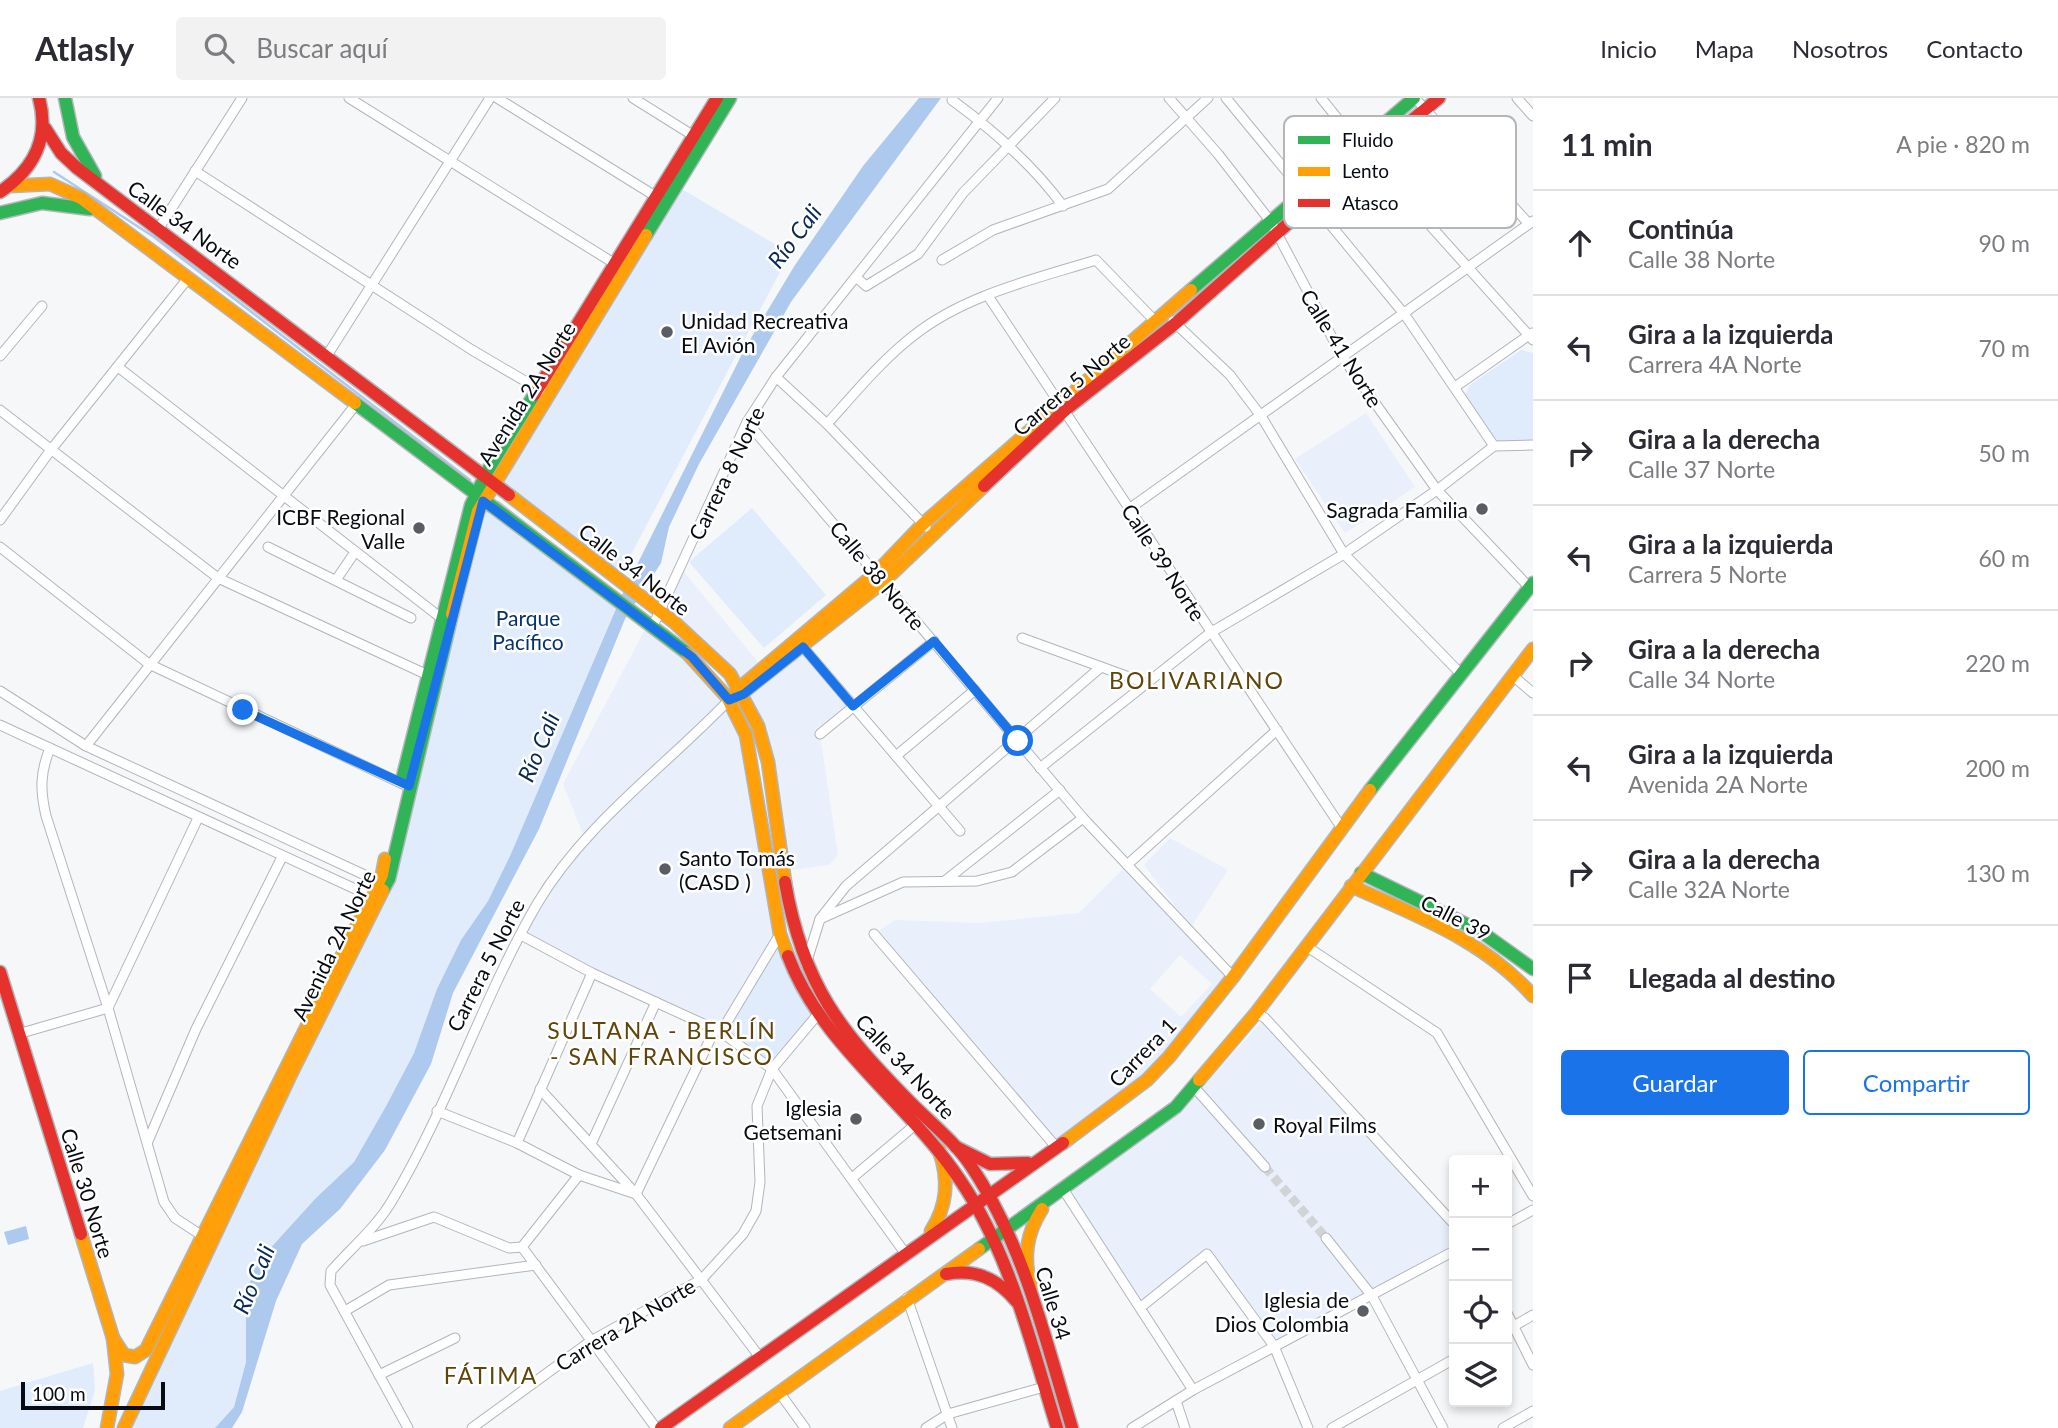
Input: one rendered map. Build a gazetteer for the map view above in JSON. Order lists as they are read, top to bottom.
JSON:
{
  "streets": {
    "main road": [
      "Calle 34 Norte",
      "Carrera 5 Norte",
      "Avenida 2A Norte",
      "Calle 39",
      "Carrera 1",
      "Calle 30 Norte",
      "Calle 34"
    ],
    "street": [
      "Calle 41 Norte",
      "Carrera 8 Norte",
      "Calle 39 Norte",
      "Calle 38 Norte",
      "Carrera 2A Norte"
    ]
  },
  "crossings": [
    ["Calle 34 Norte", "Carrera 5 Norte"],
    ["Calle 34 Norte", "Avenida 2A Norte"],
    ["Calle 34 Norte", "Carrera 8 Norte"],
    ["Calle 34 Norte", "Carrera 1"],
    ["Calle 34 Norte", "Calle 34"],
    ["Calle 34 Norte", "Carrera 2A Norte"],
    ["Calle 41 Norte", "Carrera 5 Norte"],
    ["Calle 41 Norte", "Carrera 1"],
    ["Carrera 5 Norte", "Calle 39 Norte"],
    ["Carrera 5 Norte", "Calle 38 Norte"],
    ["Avenida 2A Norte", "Calle 30 Norte"],
    ["Carrera 8 Norte", "Calle 38 Norte"],
    ["Calle 39 Norte", "Carrera 1"],
    ["Calle 38 Norte", "Carrera 1"],
    ["Carrera 1", "Calle 34"]
  ],
  "districts": ["BOLIVARIANO", "SULTANA - BERLÍN - SAN FRANCISCO", "FÁTIMA"],
  "water": ["Río Cali"],
  "parks": ["Parque Pacífico"],
  "places": [
    "Unidad Recreativa El Avión",
    "Sagrada Familia",
    "ICBF Regional Valle",
    "Santo Tomás (CASD )",
    "Iglesia Getsemani",
    "Royal Films",
    "Iglesia de Dios Colombia"
  ],
  "legend": ["Fluido", "Lento", "Atasco"],
  "scale_bar": "100 m",
  "page": {
    "header": "Atlasly",
    "search": "Buscar aquí",
    "nav": [
      "Inicio",
      "Mapa",
      "Nosotros",
      "Contacto"
    ],
    "heading": ["11 min", "A pie · 820 m"],
    "list": [
      ["Continúa", "Calle 38 Norte", "90 m"],
      ["Gira a la izquierda", "Carrera 4A Norte", "70 m"],
      ["Gira a la derecha", "Calle 37 Norte", "50 m"],
      ["Gira a la izquierda", "Carrera 5 Norte", "60 m"],
      ["Gira a la derecha", "Calle 34 Norte", "220 m"],
      ["Gira a la izquierda", "Avenida 2A Norte", "200 m"],
      ["Gira a la derecha", "Calle 32A Norte", "130 m"],
      "Llegada al destino"
    ],
    "buttons": ["Guardar", "Compartir"],
    "map_buttons": ["+", "−"],
    "scale": "100 m"
  }
}
